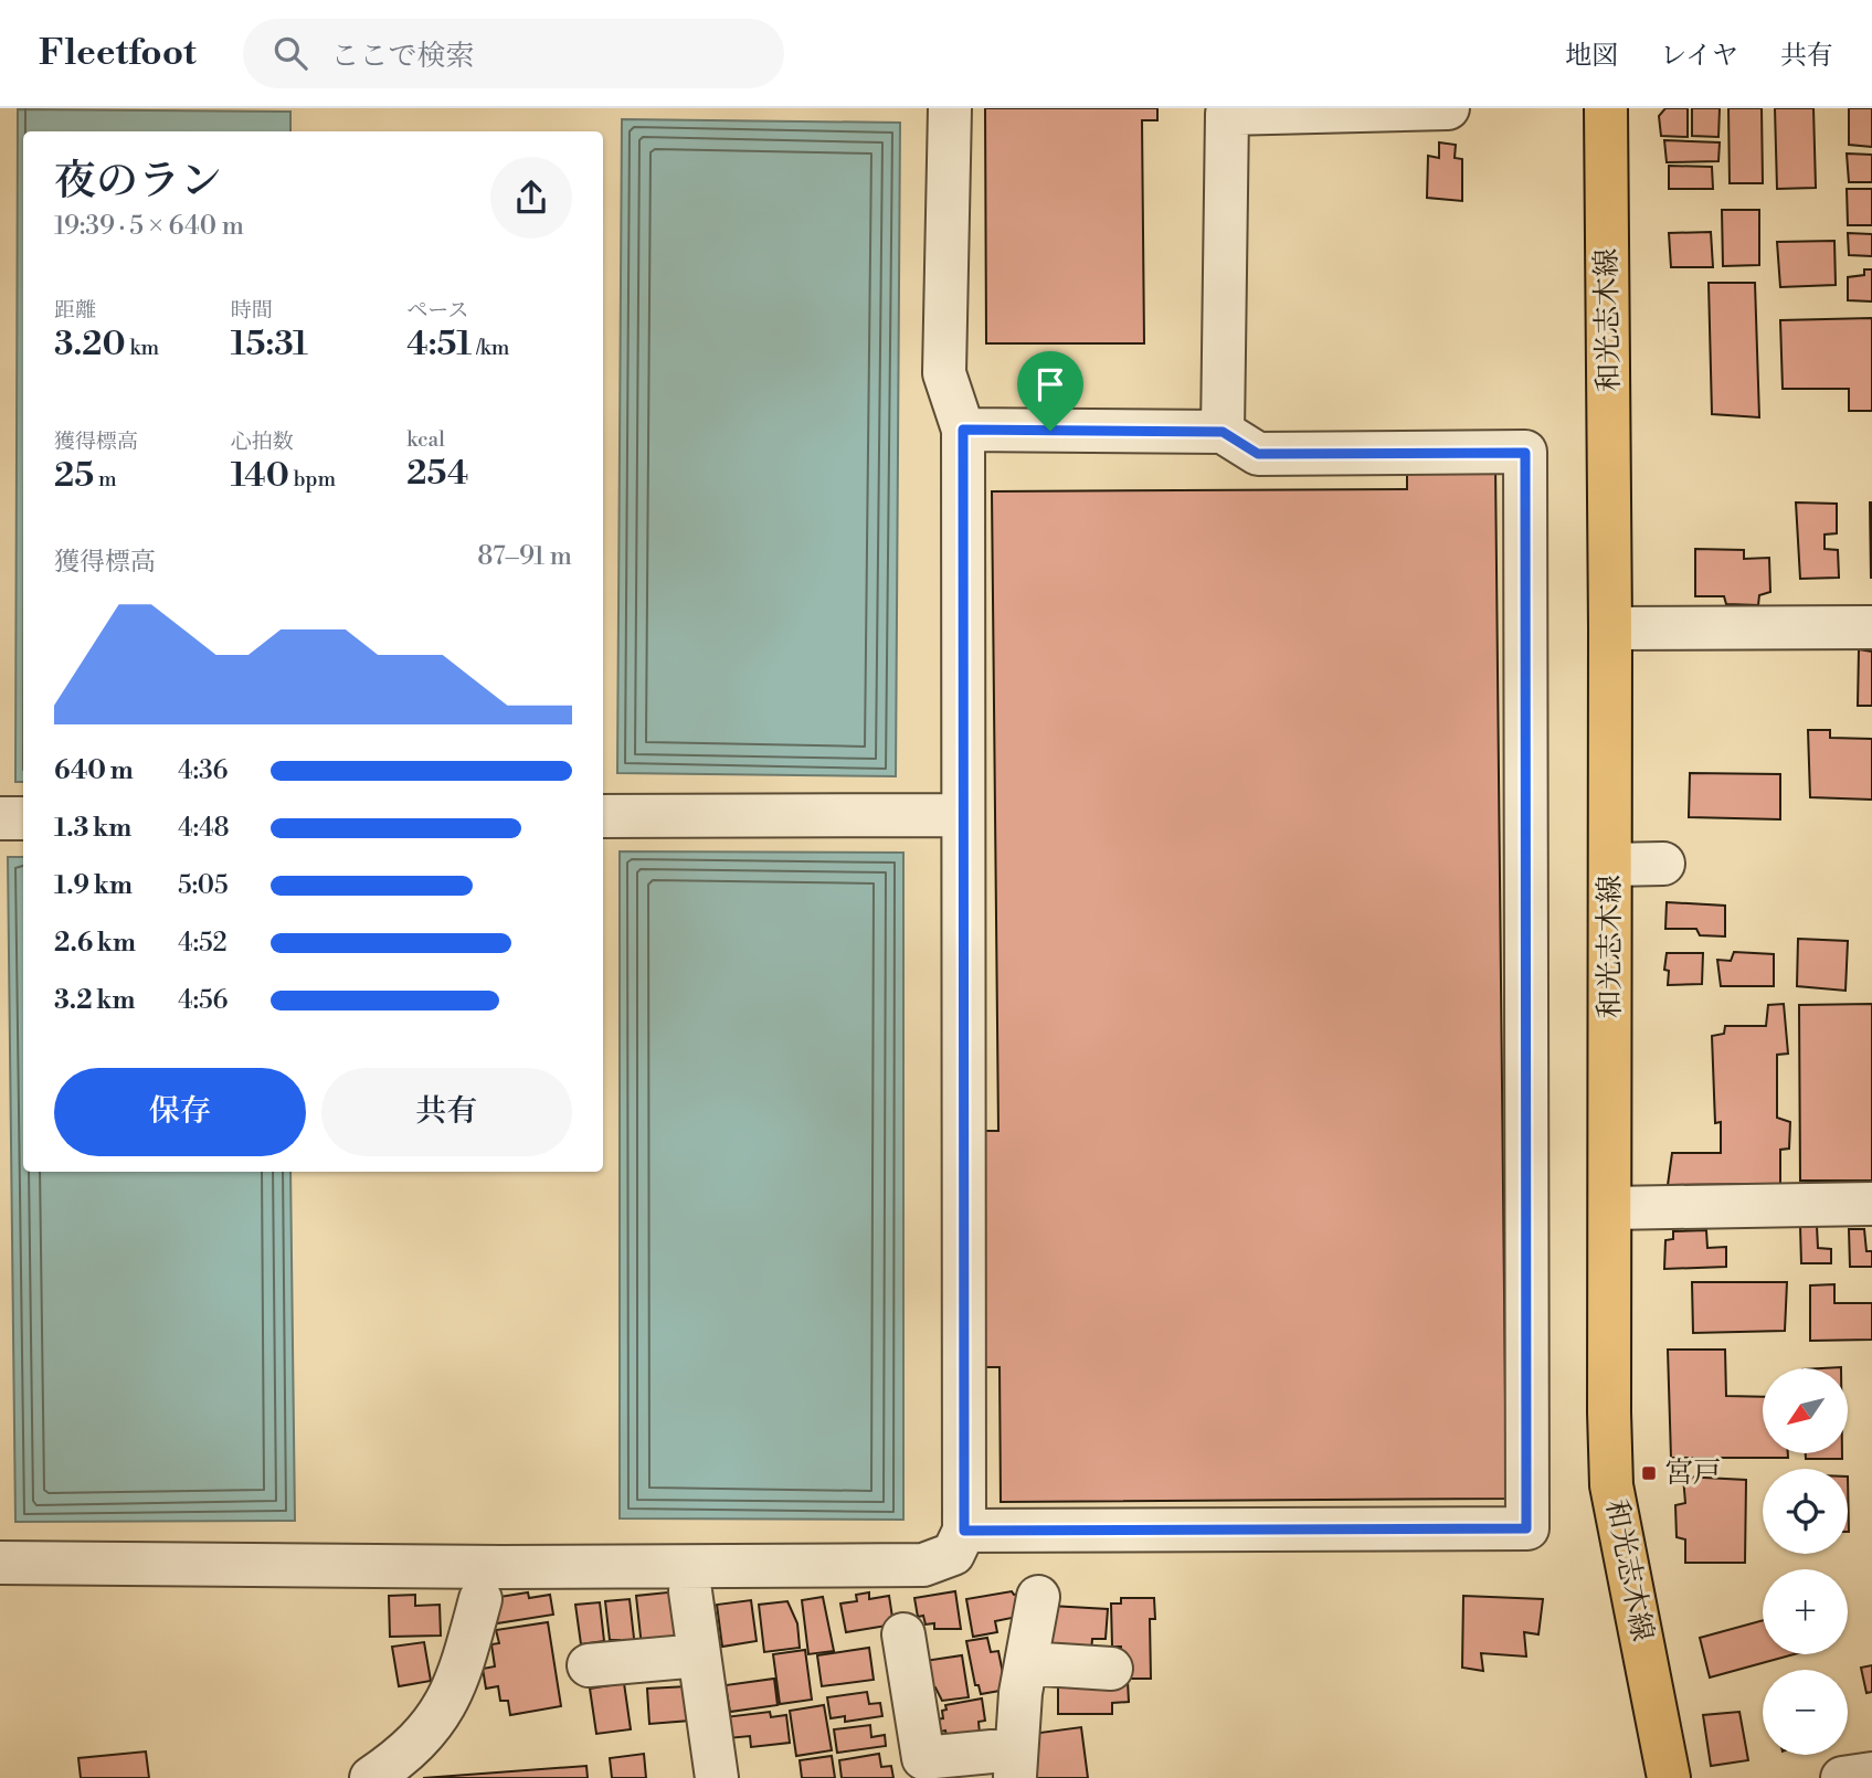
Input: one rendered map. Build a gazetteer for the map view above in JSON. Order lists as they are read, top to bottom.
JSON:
{
  "streets": {
    "main road": ["和光志木線"]
  },
  "places": {
    "transit": ["宮戸"]
  },
  "north": "bottom left",
  "page": {
    "header": "Fleetfoot",
    "search": "ここで検索",
    "nav": ["地図", "レイヤ", "共有"],
    "heading": ["夜のラン", "19:39 · 5 × 640 m"],
    "stats": [
      ["距離", "3.20 km"],
      ["時間", "15:31"],
      ["ペース", "4:51 /km"],
      ["獲得標高", "25 m"],
      ["心拍数", "140 bpm"],
      ["kcal", "254"]
    ],
    "chart": ["獲得標高", "87–91 m"],
    "list": [
      {
        "name": "640 m",
        "note": "4:36"
      },
      {
        "name": "1.3 km",
        "note": "4:48"
      },
      {
        "name": "1.9 km",
        "note": "5:05"
      },
      {
        "name": "2.6 km",
        "note": "4:52"
      },
      {
        "name": "3.2 km",
        "note": "4:56"
      }
    ],
    "buttons": ["保存", "共有"],
    "map_buttons": ["+", "−"]
  }
}
